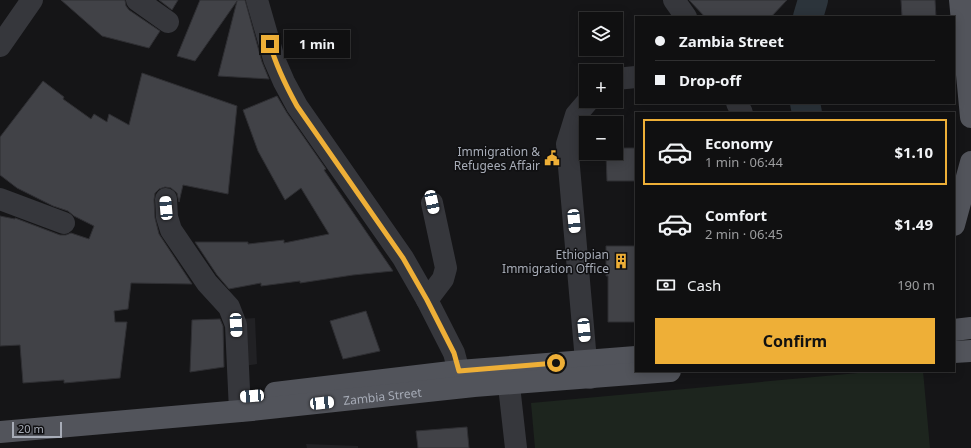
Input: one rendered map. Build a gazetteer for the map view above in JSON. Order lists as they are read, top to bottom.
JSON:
{
  "streets": {
    "main road": ["Zambia Street"]
  },
  "places": {
    "public building": ["Immigration & Refugees Affair"],
    "building": ["Ethiopian Immigration Office"]
  },
  "scale_bar": "20 m",
  "page": {
    "map_buttons": ["+", "−"],
    "banner": ["Zambia Street", "Drop-off"],
    "bubble": "1 min",
    "list": [
      {
        "name": "Economy",
        "note": "1 min · 06:44",
        "value": "$1.10"
      },
      {
        "name": "Comfort",
        "note": "2 min · 06:45",
        "value": "$1.49"
      }
    ],
    "pay": ["Cash", "190 m"],
    "buttons": "Confirm",
    "scale": "20 m"
  }
}
